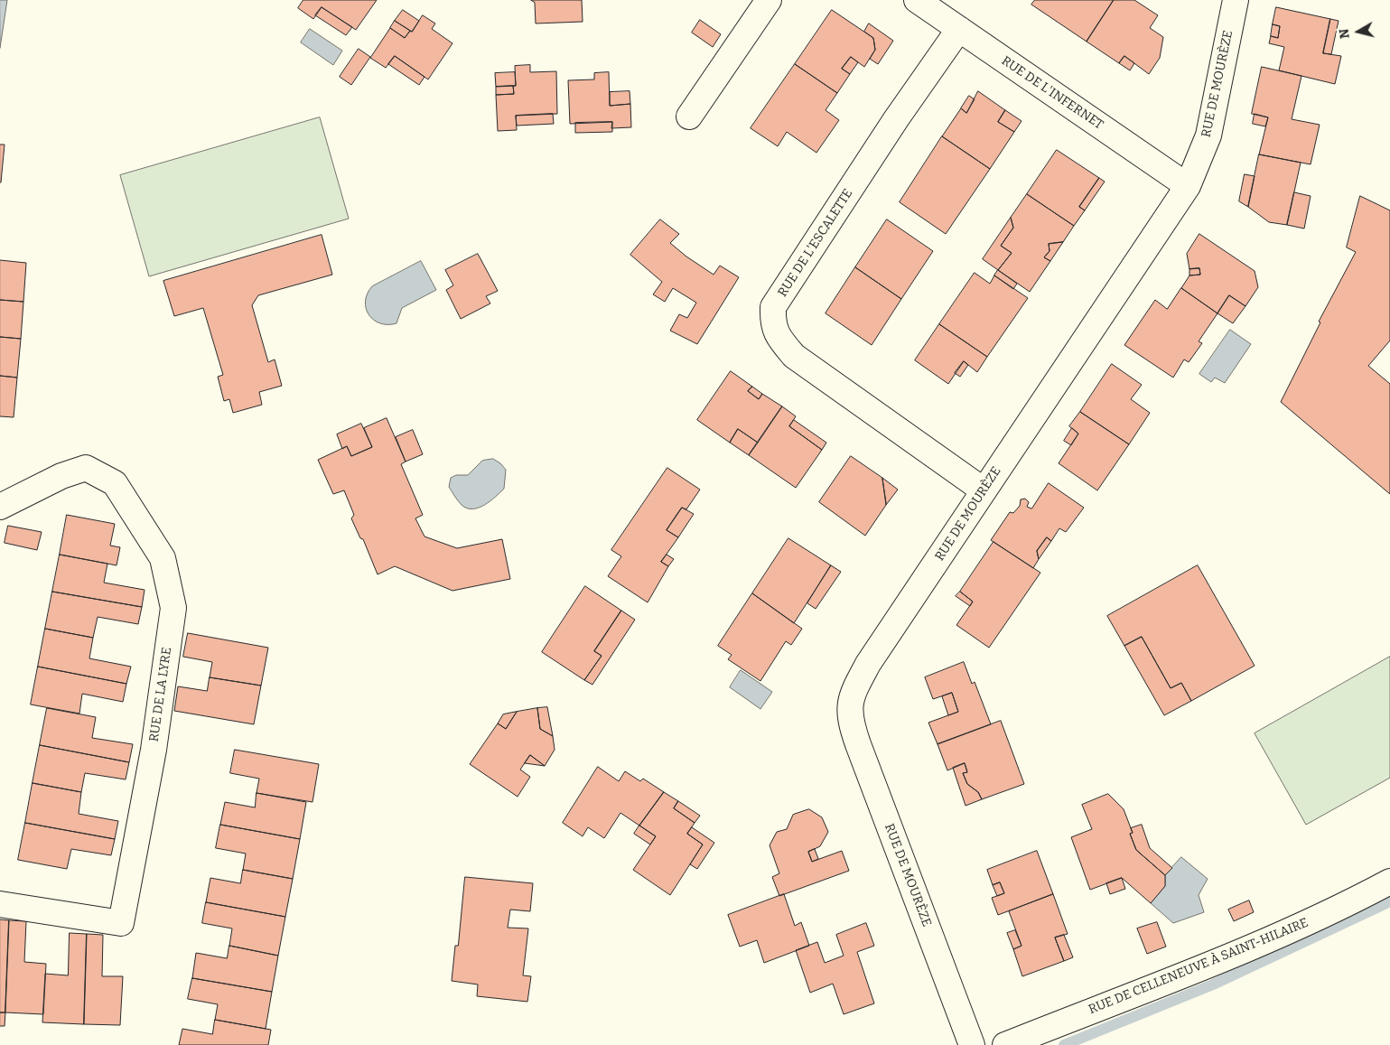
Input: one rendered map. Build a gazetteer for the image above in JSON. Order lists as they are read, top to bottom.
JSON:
{
  "streets": {
    "street": [
      "RUE DE MOURÈZE",
      "RUE DE L'INFERNET",
      "RUE DE L'ESCALETTE",
      "RUE DE LA LYRE",
      "RUE DE CELLENEUVE À SAINT-HILAIRE"
    ]
  },
  "crossings": [
    ["RUE DE MOURÈZE", "RUE DE L'INFERNET"],
    ["RUE DE MOURÈZE", "RUE DE L'ESCALETTE"],
    ["RUE DE L'INFERNET", "RUE DE L'ESCALETTE"]
  ],
  "north": "left"
}
